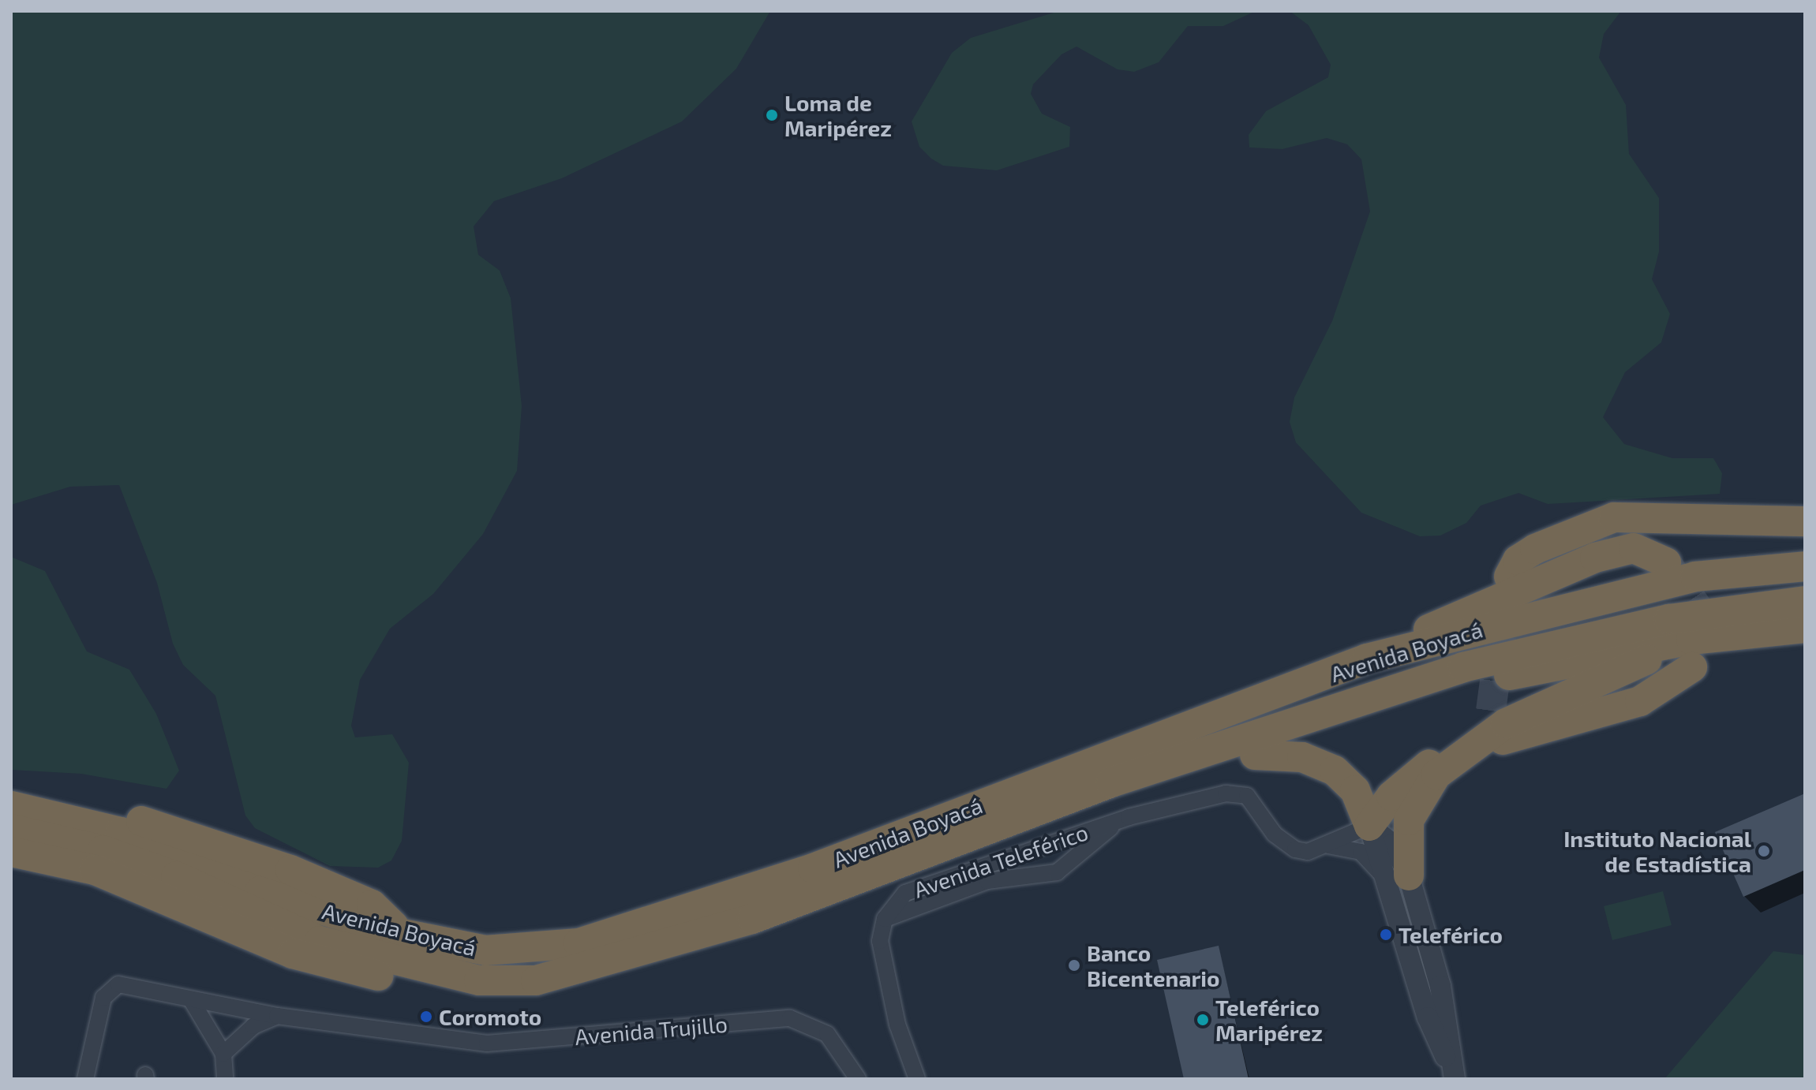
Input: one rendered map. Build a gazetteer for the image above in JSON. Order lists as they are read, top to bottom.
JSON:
{
  "streets": {
    "highway": ["Avenida Boyacá"],
    "street": ["Avenida Teleférico", "Avenida Trujillo"]
  },
  "places": [
    "Loma de Maripérez",
    "Instituto Nacional de Estadística",
    "Teleférico",
    "Banco Bicentenario",
    "Coromoto",
    "Teleférico Maripérez"
  ]
}
